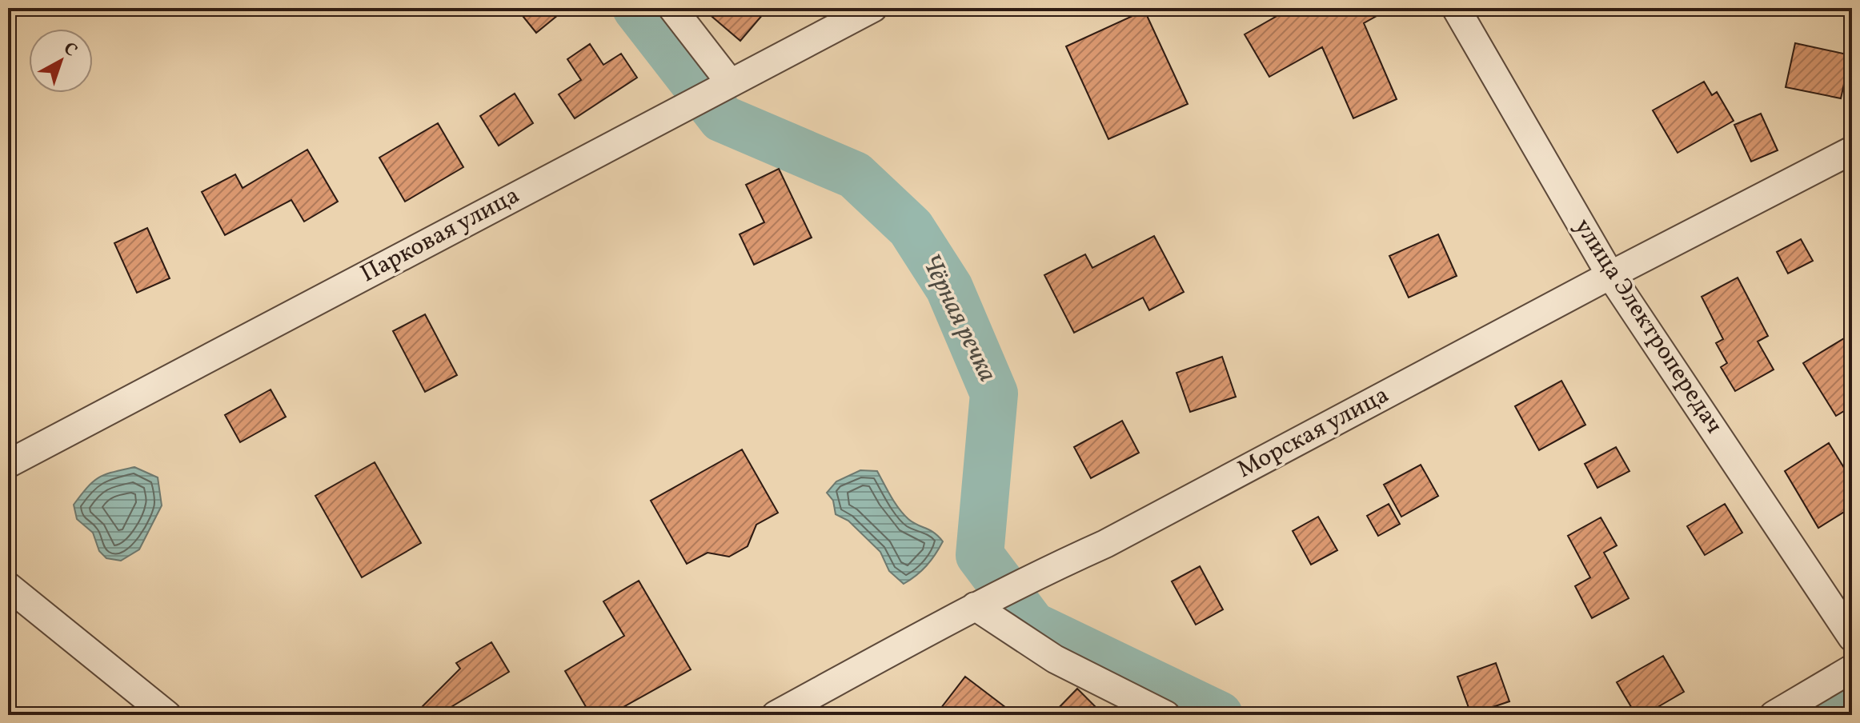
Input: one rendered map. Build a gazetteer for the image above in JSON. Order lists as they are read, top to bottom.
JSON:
{
  "streets": {
    "street": ["Парковая улица", "улица Электропередач", "Морская улица"]
  },
  "crossings": [
    ["улица Электропередач", "Морская улица"]
  ],
  "water": ["Чёрная речка"],
  "north": "top right"
}
